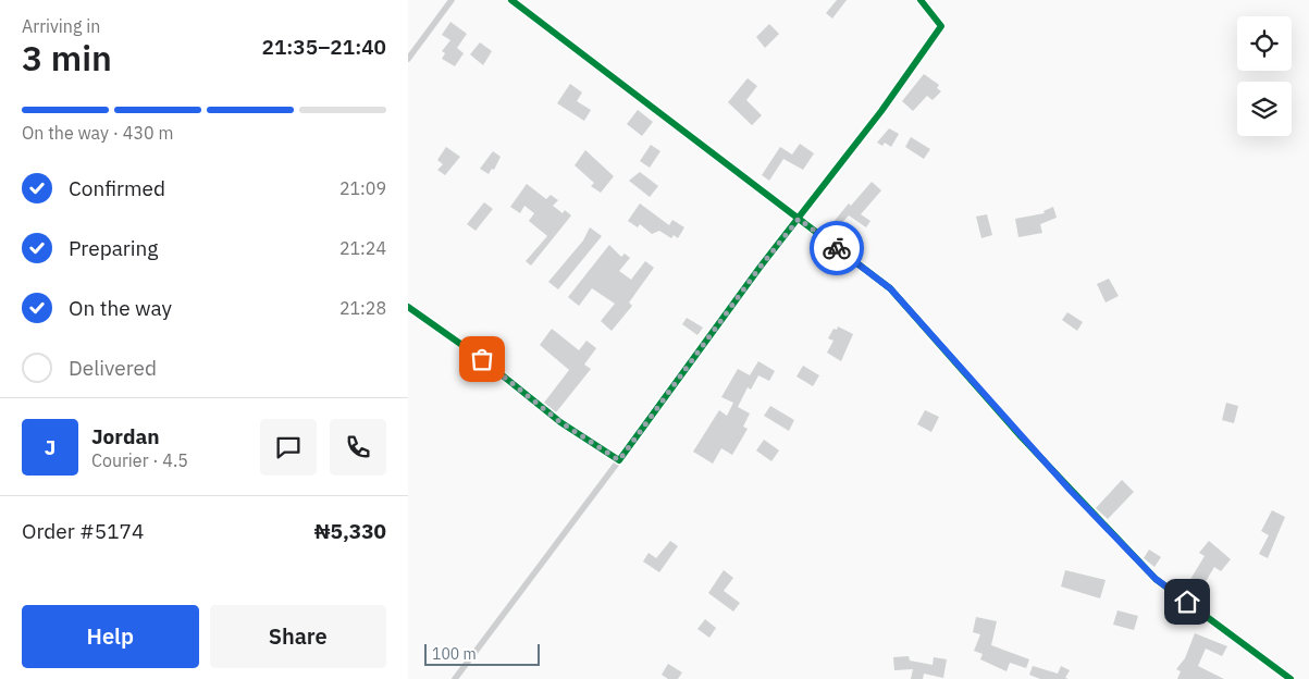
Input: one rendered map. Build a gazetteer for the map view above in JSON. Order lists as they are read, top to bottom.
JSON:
{
  "scale_bar": "100 m",
  "page": {
    "heading": ["3 min", "Arriving in", "21:35–21:40"],
    "panel": [
      "Jordan",
      "Courier · 4.5",
      "Order #5174",
      "₦5,330"
    ],
    "bar": "On the way · 430 m",
    "list": [
      ["Confirmed", "21:09"],
      ["Preparing", "21:24"],
      ["On the way", "21:28"],
      "Delivered"
    ],
    "round": "J",
    "buttons": ["Help", "Share"],
    "scale": "100 m"
  }
}
